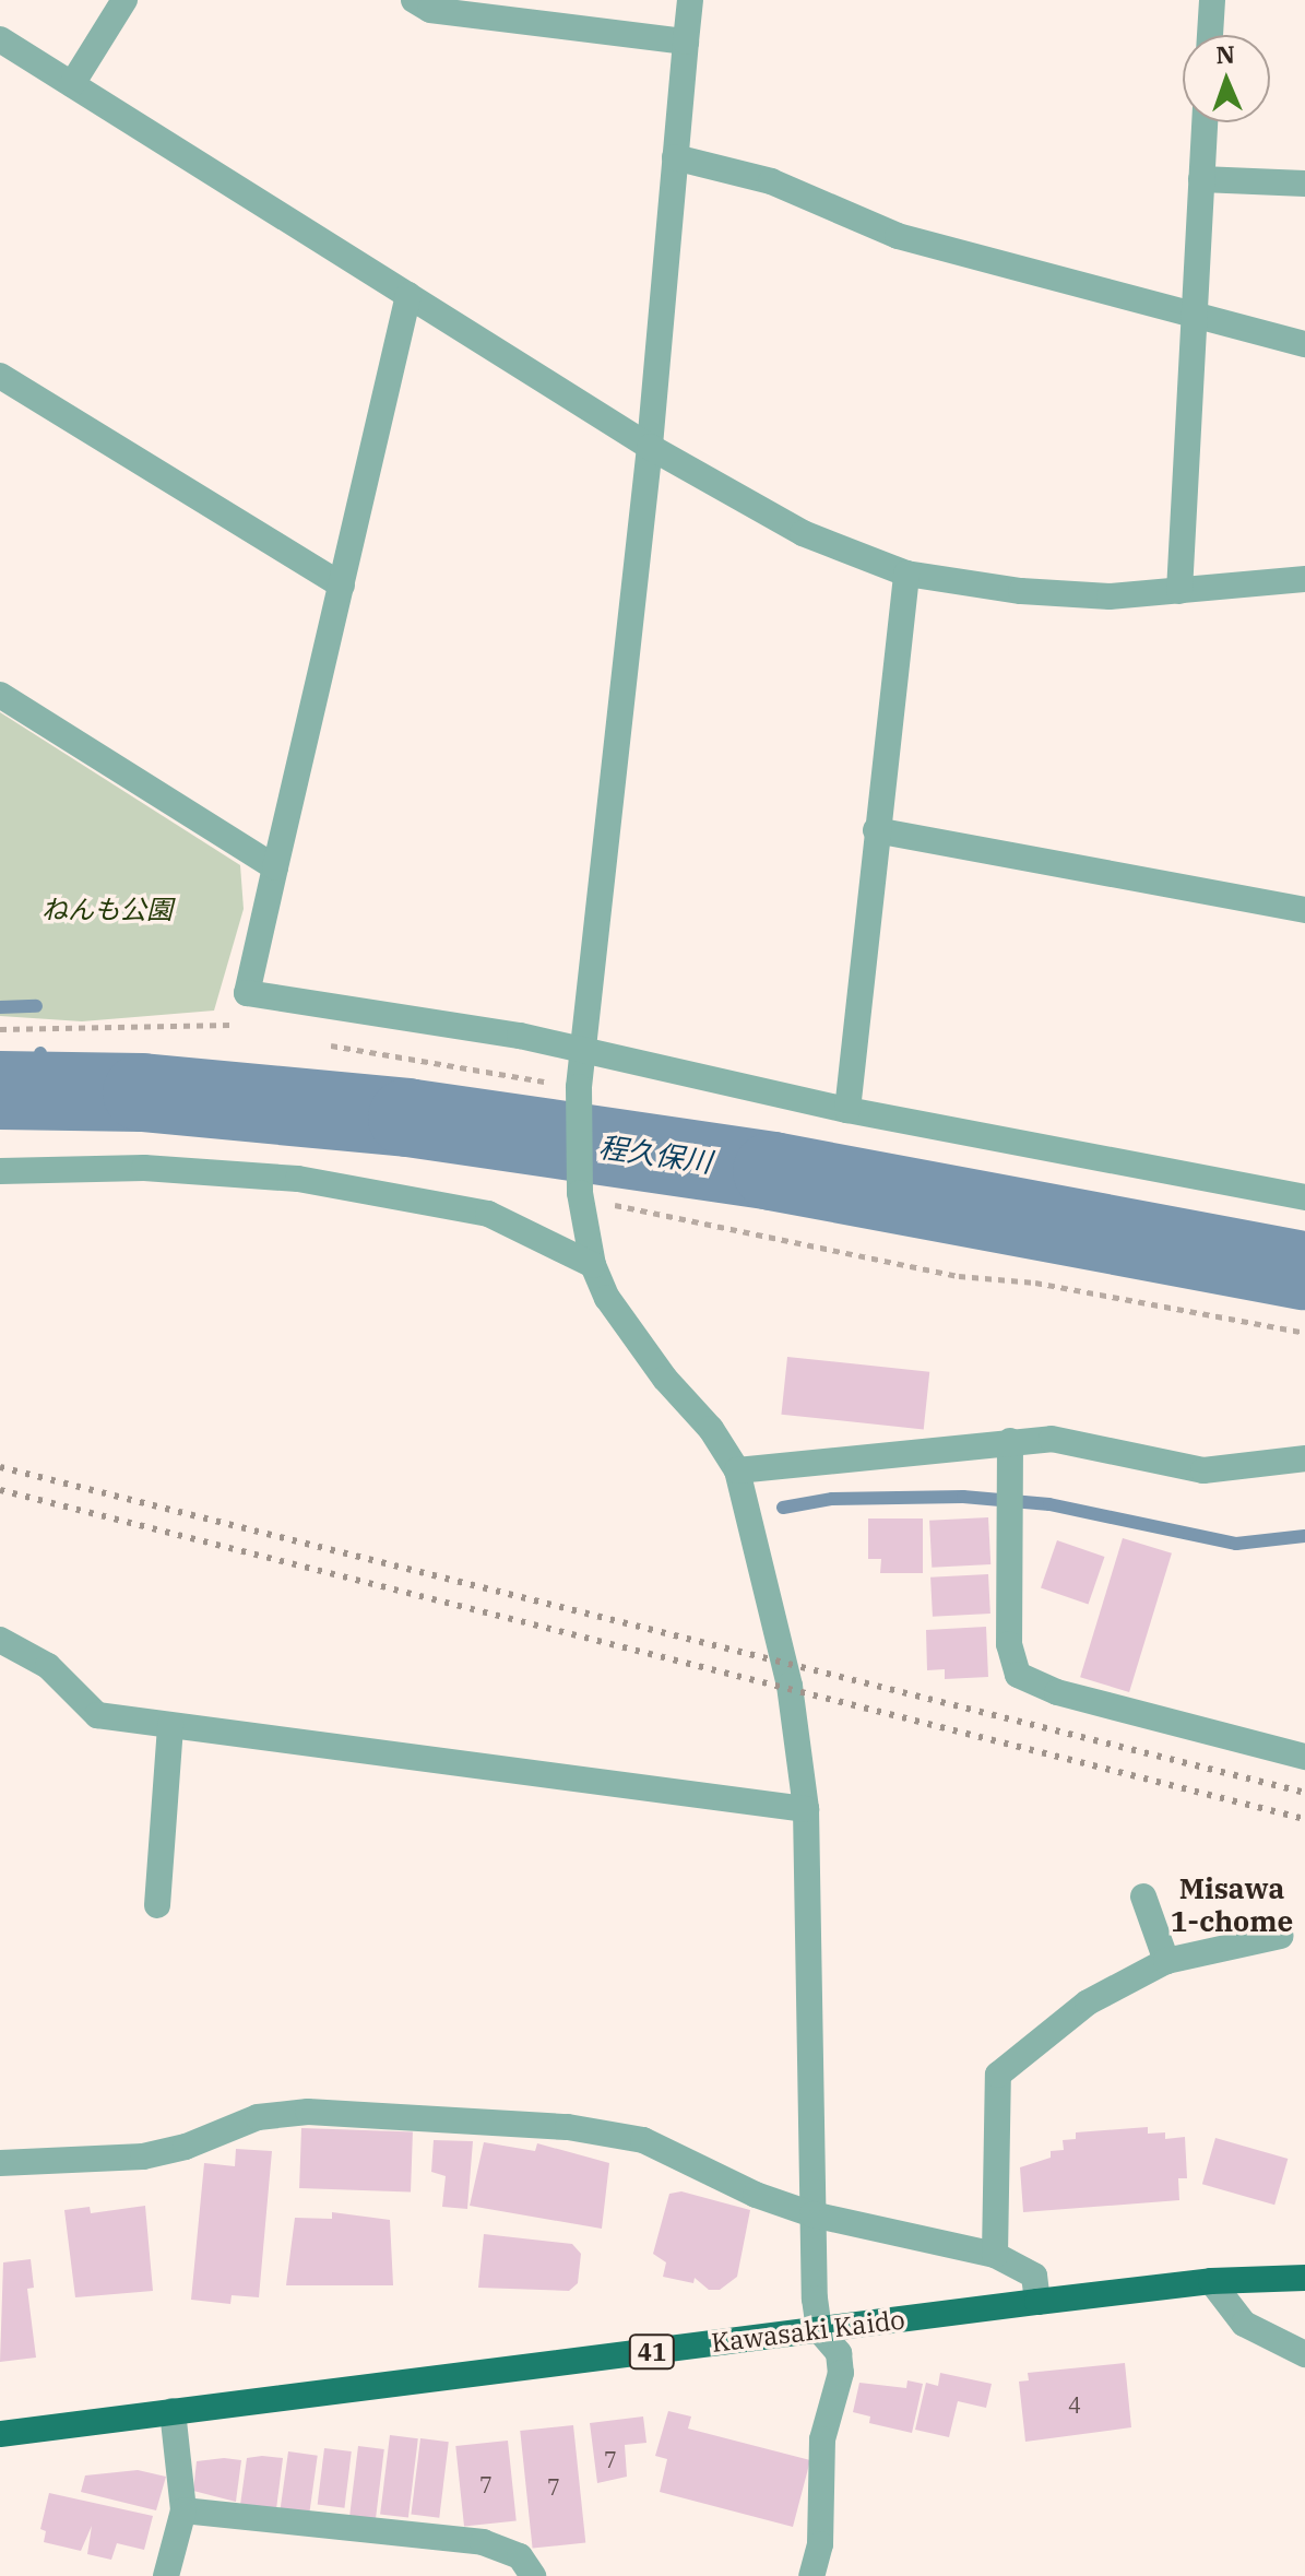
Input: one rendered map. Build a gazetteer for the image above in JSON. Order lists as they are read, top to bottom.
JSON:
{
  "streets": {
    "main road": ["Kawasaki Kaido", "41"]
  },
  "districts": ["Misawa 1-chome"],
  "water": ["程久保川"],
  "parks": ["ねんも公園"],
  "house_numbers": [
    "4",
    "7",
    "7",
    "7"
  ],
  "north": "top"
}
